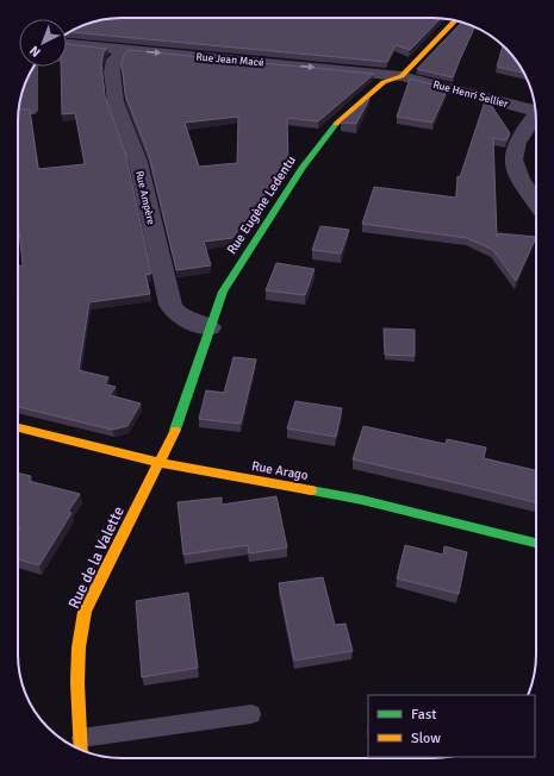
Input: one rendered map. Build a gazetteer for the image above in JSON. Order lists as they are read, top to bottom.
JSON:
{
  "streets": {
    "street": [
      "Rue Jean Macé",
      "Rue Henri Sellier",
      "Rue Ampère",
      "Rue Eugène Ledentu",
      "Rue Arago",
      "Rue de la Valette"
    ]
  },
  "crossings": [
    ["Rue Jean Macé", "Rue Henri Sellier"],
    ["Rue Jean Macé", "Rue Ampère"],
    ["Rue Jean Macé", "Rue Eugène Ledentu"],
    ["Rue Henri Sellier", "Rue Eugène Ledentu"],
    ["Rue Ampère", "Rue Eugène Ledentu"],
    ["Rue Eugène Ledentu", "Rue Arago"],
    ["Rue Eugène Ledentu", "Rue de la Valette"],
    ["Rue Arago", "Rue de la Valette"]
  ],
  "one_way": ["Rue Jean Macé"],
  "legend": ["Fast", "Slow"],
  "north": "bottom left"
}
